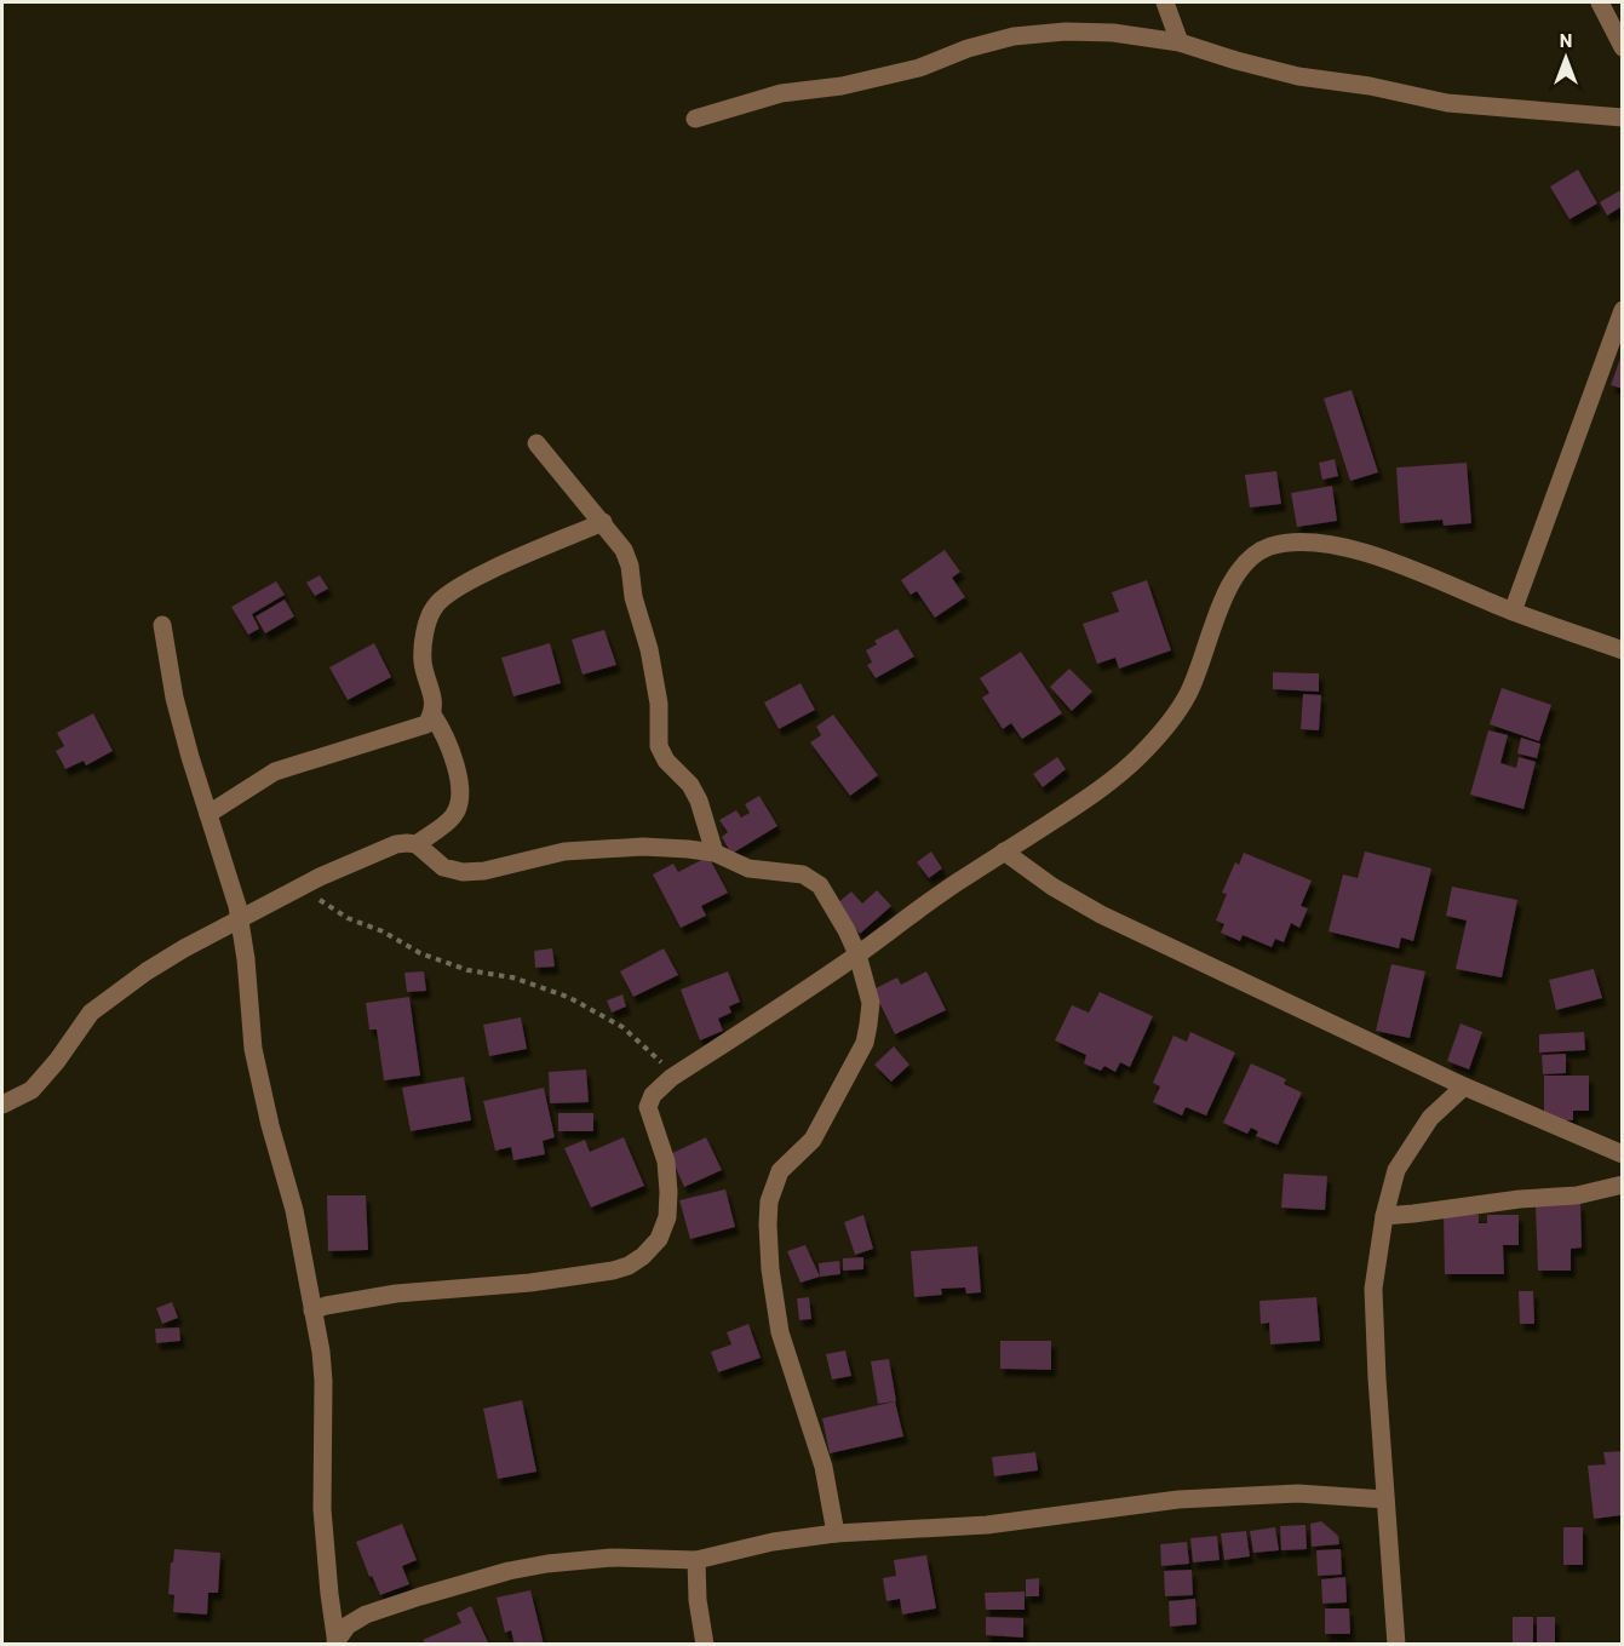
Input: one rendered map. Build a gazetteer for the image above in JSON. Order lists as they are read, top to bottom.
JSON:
{
  "north": "top"
}
